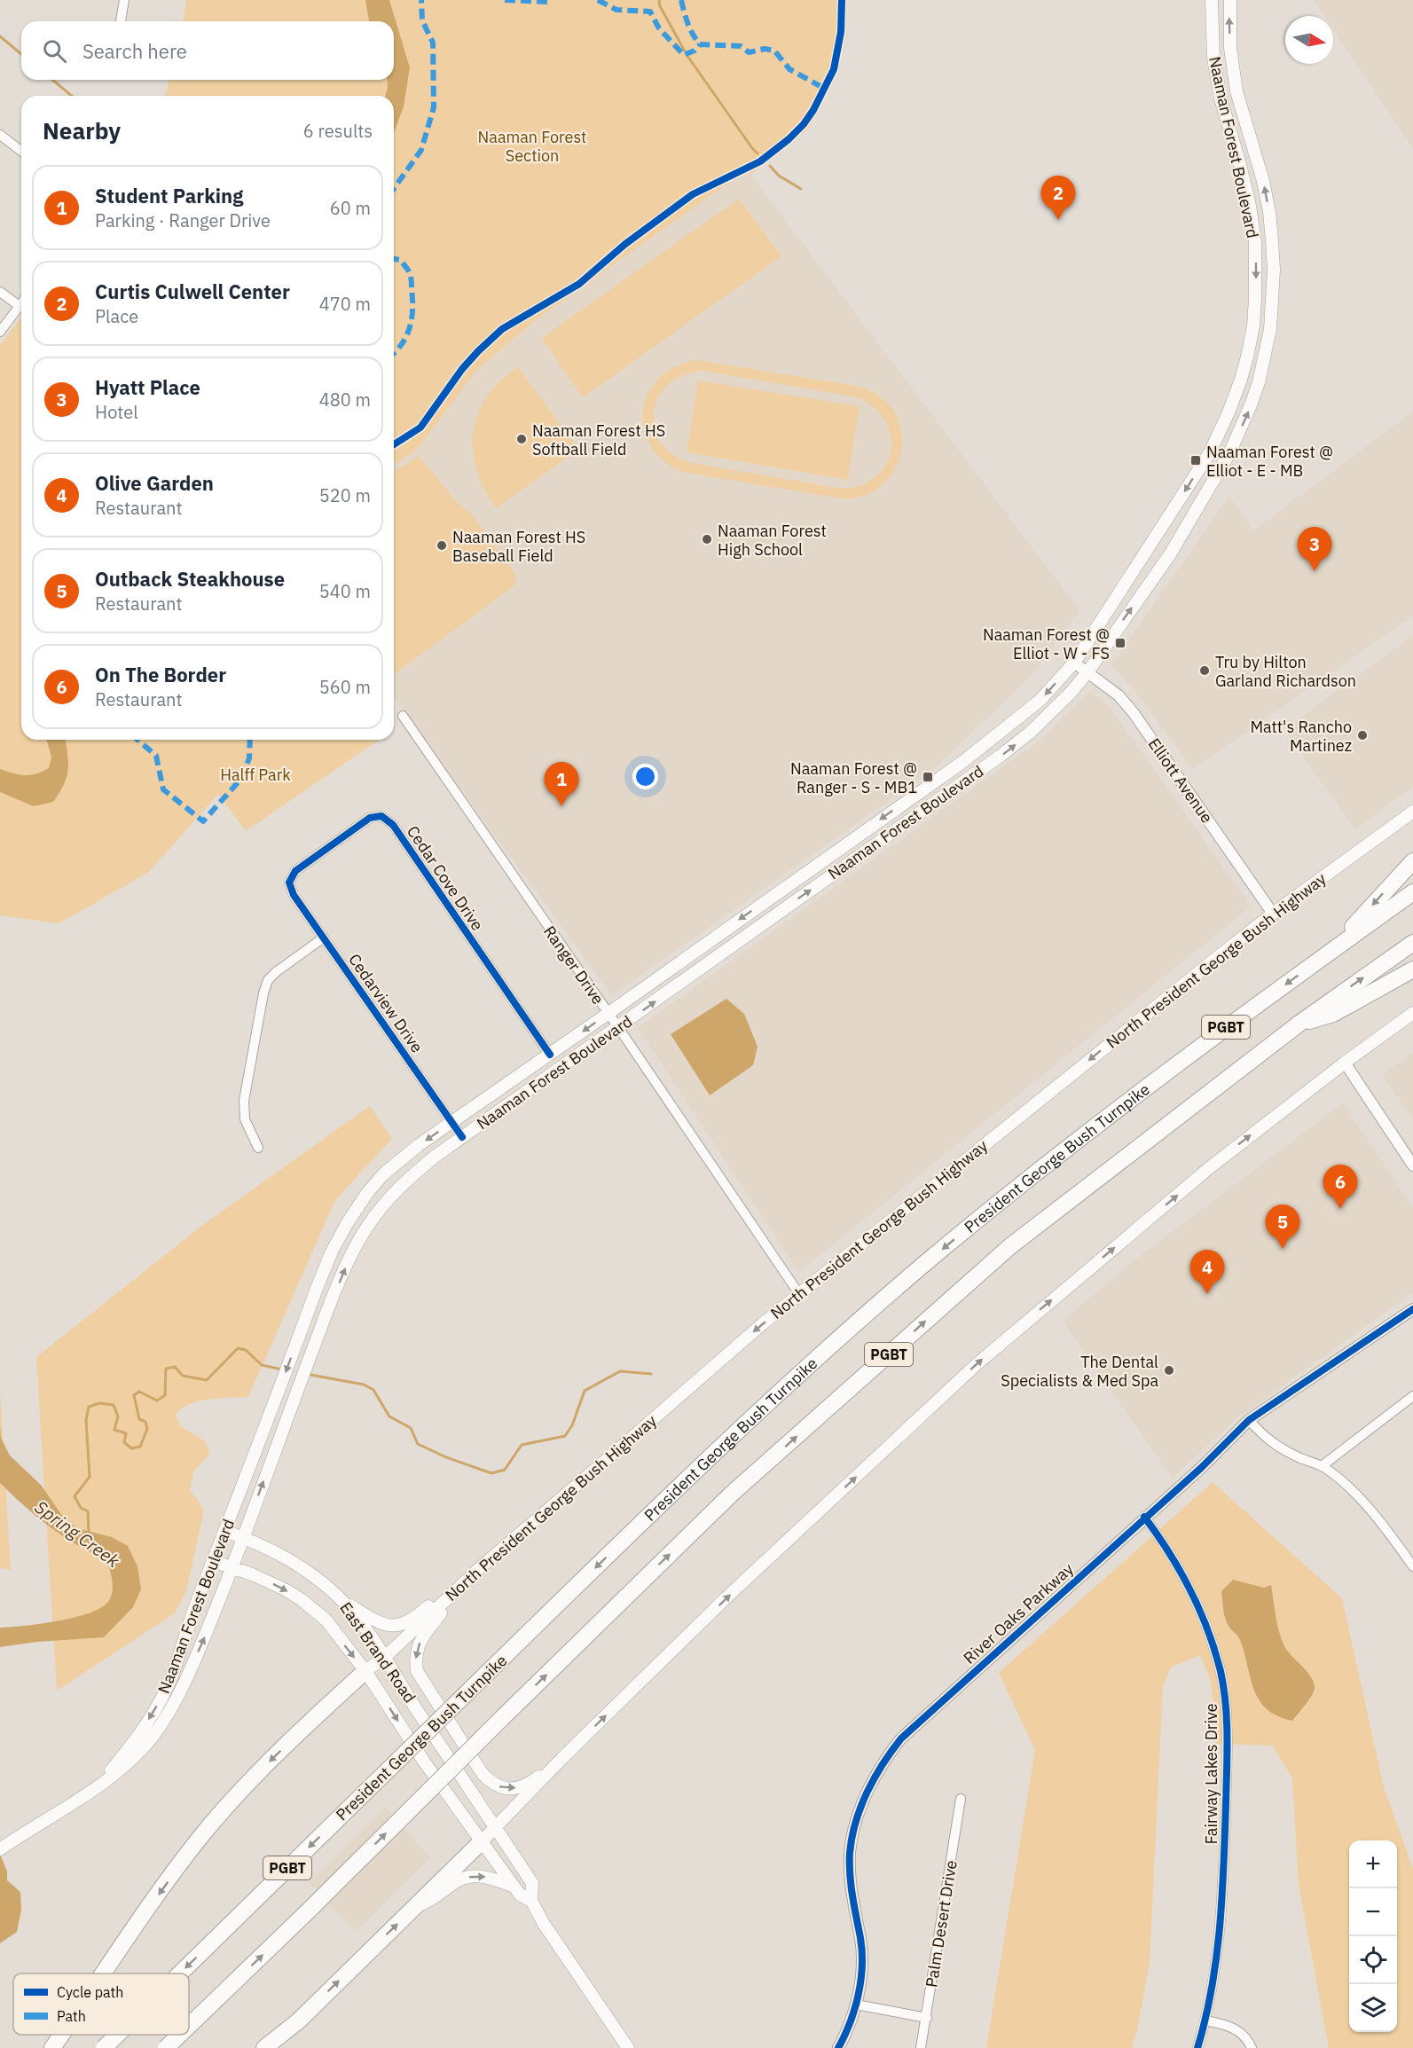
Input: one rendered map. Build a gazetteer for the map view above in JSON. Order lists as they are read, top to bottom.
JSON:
{
  "streets": {
    "highway": ["PGBT", "President George Bush Turnpike"],
    "main road": ["Naaman Forest Boulevard", "North President George Bush Highway", "East Brand Road"],
    "street": [
      "Elliott Avenue",
      "Cedar Cove Drive",
      "Ranger Drive",
      "Cedarview Drive",
      "River Oaks Parkway",
      "Fairway Lakes Drive",
      "Palm Desert Drive"
    ]
  },
  "crossings": [
    ["Naaman Forest Boulevard", "Elliott Avenue"],
    ["Naaman Forest Boulevard", "Cedar Cove Drive"],
    ["Naaman Forest Boulevard", "Ranger Drive"],
    ["Naaman Forest Boulevard", "Cedarview Drive"],
    ["Naaman Forest Boulevard", "East Brand Road"],
    ["Elliott Avenue", "North President George Bush Highway"],
    ["Cedar Cove Drive", "Cedarview Drive"],
    ["North President George Bush Highway", "Ranger Drive"],
    ["North President George Bush Highway", "East Brand Road"],
    ["River Oaks Parkway", "Fairway Lakes Drive"]
  ],
  "one_way": ["North President George Bush Highway"],
  "water": ["Spring Creek"],
  "parks": ["Naaman Forest Section", "Halff Park"],
  "places": {
    "other": [
      "Naaman Forest HS Softball Field",
      "Naaman Forest High School",
      "Naaman Forest HS Baseball Field",
      "Tru by Hilton Garland Richardson",
      "Matt's Rancho Martinez",
      "The Dental Specialists & Med Spa"
    ],
    "transit": ["Naaman Forest @ Elliot - E - MB", "Naaman Forest @ Elliot - W - FS", "Naaman Forest @ Ranger - S - MB1"]
  },
  "legend": ["Cycle path", "Path"],
  "north": "right",
  "page": {
    "search": "Search here",
    "heading": ["Nearby", "6 results"],
    "list": [
      {
        "mark": "1",
        "name": "Student Parking",
        "note": "Parking · Ranger Drive",
        "value": "60 m"
      },
      {
        "mark": "2",
        "name": "Curtis Culwell Center",
        "note": "Place",
        "value": "470 m"
      },
      {
        "mark": "3",
        "name": "Hyatt Place",
        "note": "Hotel",
        "value": "480 m"
      },
      {
        "mark": "4",
        "name": "Olive Garden",
        "note": "Restaurant",
        "value": "520 m"
      },
      {
        "mark": "5",
        "name": "Outback Steakhouse",
        "note": "Restaurant",
        "value": "540 m"
      },
      {
        "mark": "6",
        "name": "On The Border",
        "note": "Restaurant",
        "value": "560 m"
      }
    ],
    "pins": [
      "2",
      "3",
      "1",
      "6",
      "5",
      "4"
    ],
    "map_buttons": ["+", "−"]
  }
}
